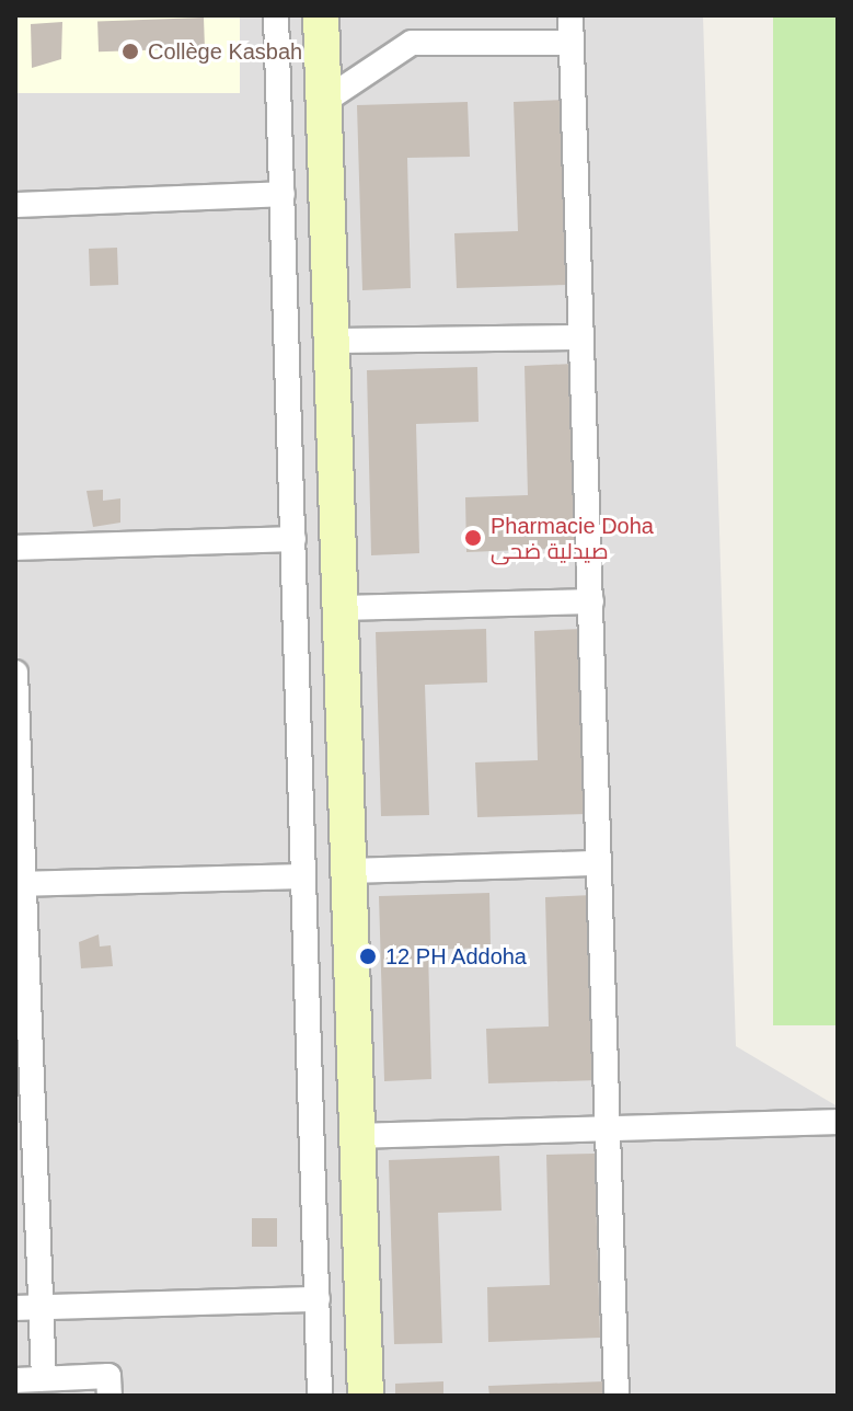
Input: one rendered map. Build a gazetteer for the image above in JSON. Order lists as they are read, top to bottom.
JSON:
{
  "places": ["Collège Kasbah", "Pharmacie Doha صيدلية ضحى", "12 PH Addoha"]
}
